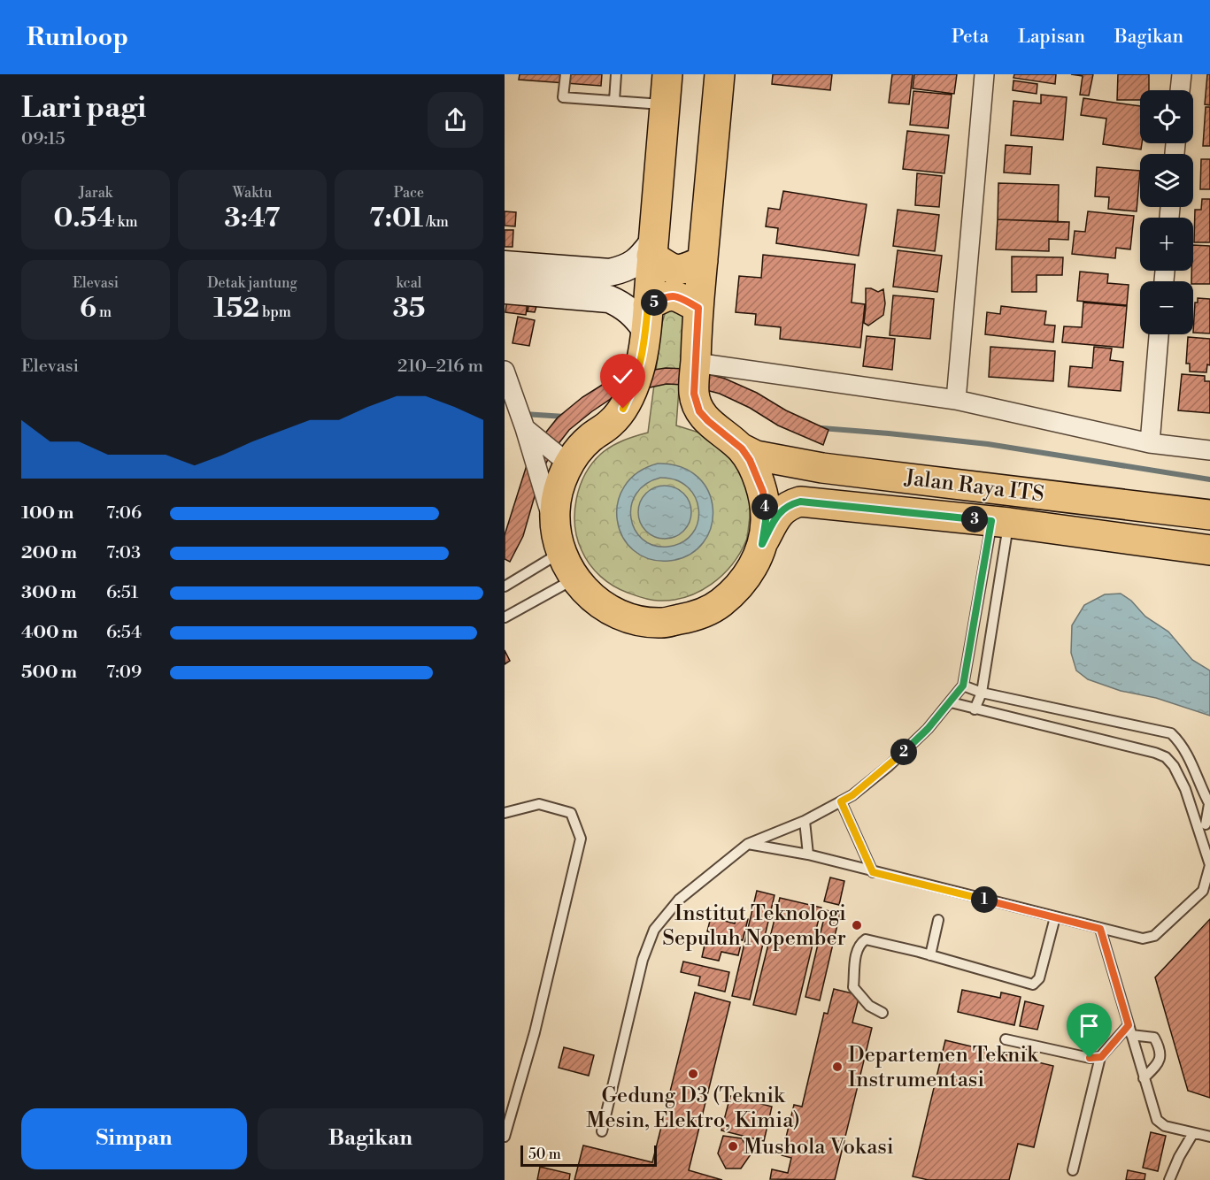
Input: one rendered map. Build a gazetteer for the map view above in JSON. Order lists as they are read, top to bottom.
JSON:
{
  "streets": {
    "main road": ["Jalan Raya ITS"]
  },
  "places": [
    "Institut Teknologi Sepuluh Nopember",
    "Departemen Teknik Instrumentasi",
    "Gedung D3 (Teknik Mesin, Elektro, Kimia)",
    "Mushola Vokasi"
  ],
  "scale_bar": "50 m",
  "page": {
    "header": "Runloop",
    "nav": ["Peta", "Lapisan", "Bagikan"],
    "heading": ["Lari pagi", "09:15"],
    "map_buttons": ["+", "−"],
    "stats": [
      ["Jarak", "0.54 km"],
      ["Waktu", "3:47"],
      ["Pace", "7:01 /km"],
      ["Elevasi", "6 m"],
      ["Detak jantung", "152 bpm"],
      ["kcal", "35"]
    ],
    "pins": [
      "5",
      "4",
      "3",
      "2",
      "1"
    ],
    "chart": ["Elevasi", "210–216 m"],
    "list": [
      {
        "name": "100 m",
        "note": "7:06"
      },
      {
        "name": "200 m",
        "note": "7:03"
      },
      {
        "name": "300 m",
        "note": "6:51"
      },
      {
        "name": "400 m",
        "note": "6:54"
      },
      {
        "name": "500 m",
        "note": "7:09"
      }
    ],
    "buttons": ["Simpan", "Bagikan"],
    "scale": "50 m"
  }
}
